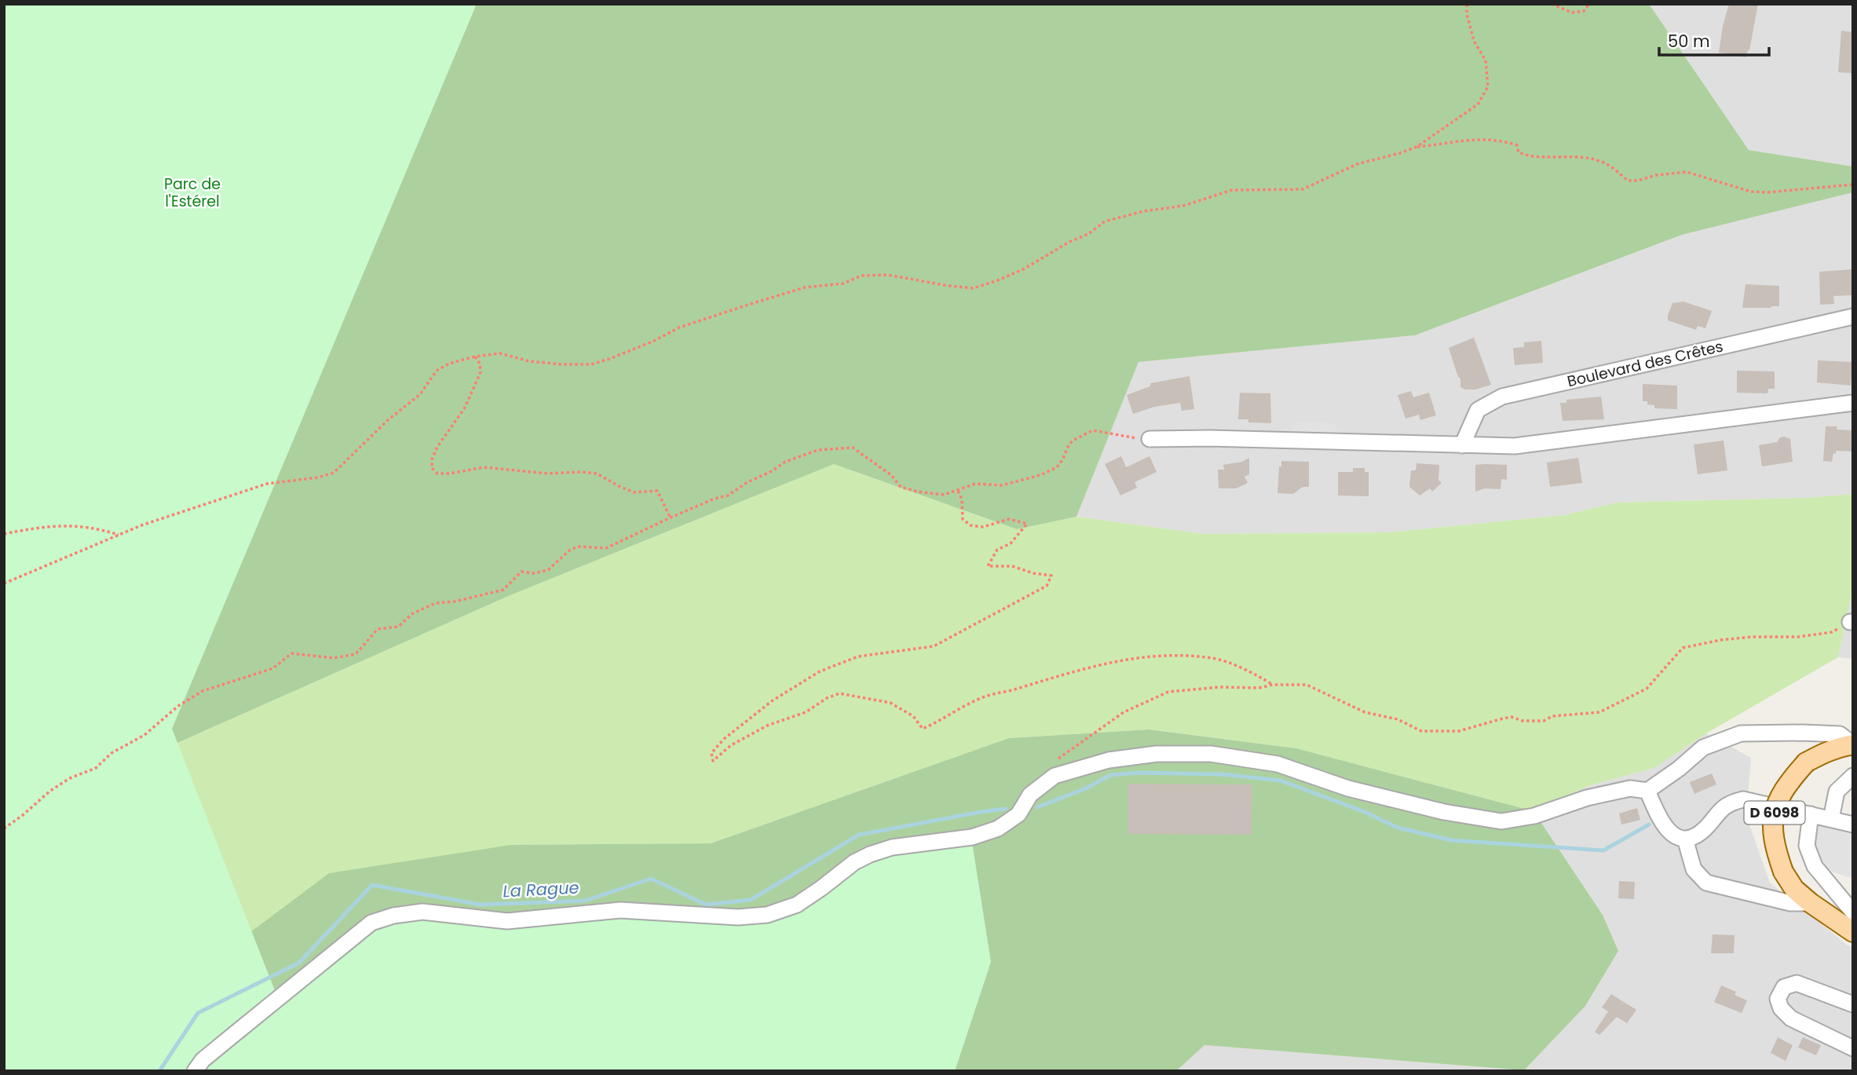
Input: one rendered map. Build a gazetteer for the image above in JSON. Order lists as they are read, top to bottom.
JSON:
{
  "streets": {
    "main road": ["D 6098"],
    "street": ["Boulevard des Crêtes"]
  },
  "water": ["La Rague"],
  "parks": ["Parc de l'Estérel"],
  "scale_bar": "50 m"
}
